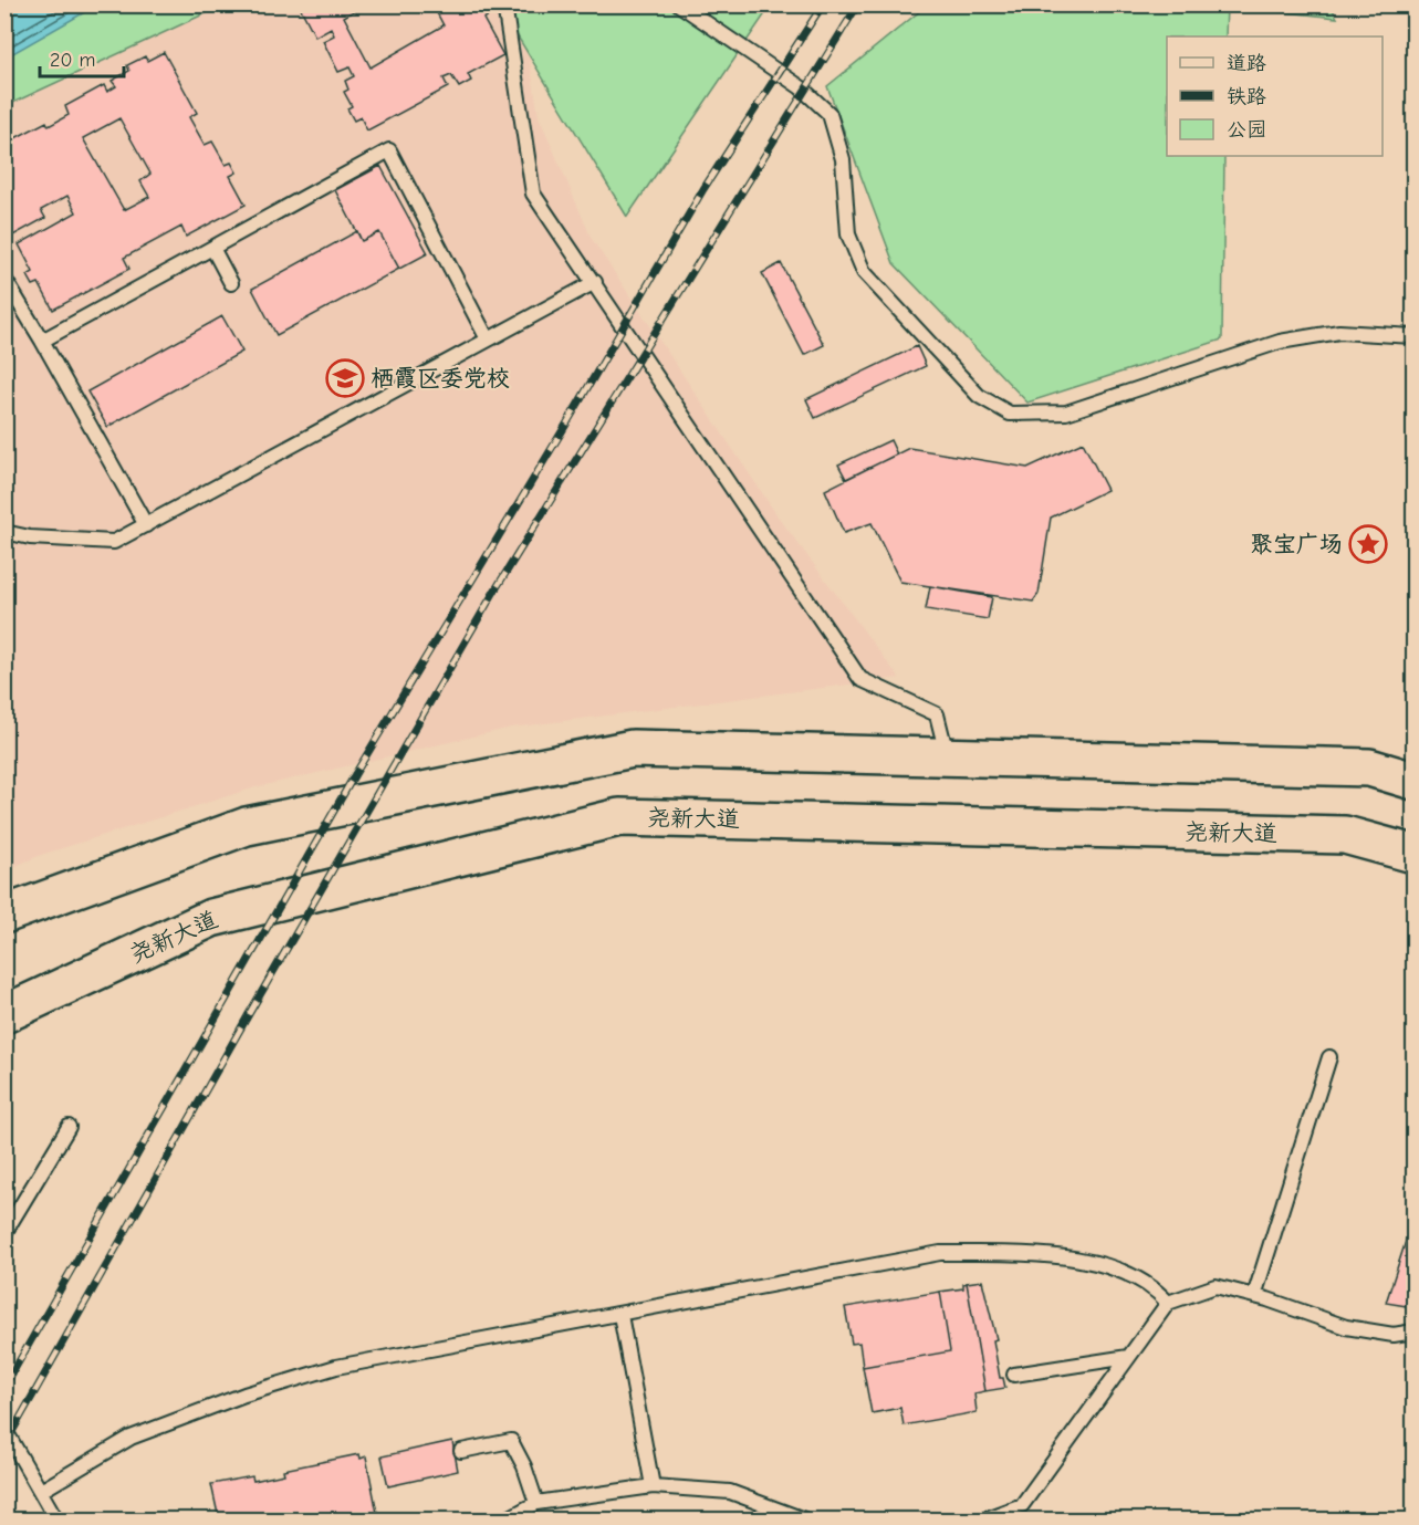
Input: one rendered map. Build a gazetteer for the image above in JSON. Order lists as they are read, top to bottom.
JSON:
{
  "streets": {
    "main road": ["尧新大道"]
  },
  "places": {
    "school or university": ["栖霞区委党校"],
    "place": ["聚宝广场"]
  },
  "legend": ["道路", "铁路", "公园"],
  "scale_bar": "20 m"
}
